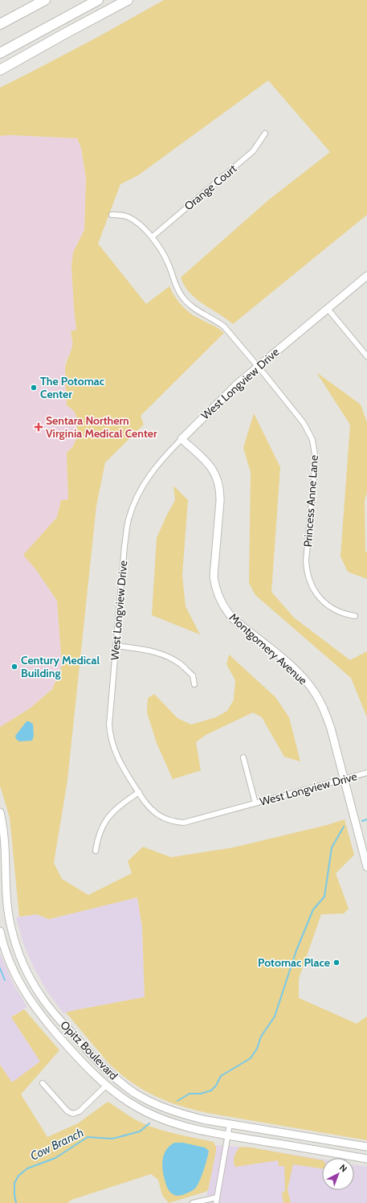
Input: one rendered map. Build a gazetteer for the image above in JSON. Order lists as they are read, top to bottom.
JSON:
{
  "streets": {
    "main road": ["West Longview Drive", "Montgomery Avenue", "Opitz Boulevard"],
    "street": ["Orange Court", "Princess Anne Lane"]
  },
  "crossings": [
    ["Orange Court", "Princess Anne Lane"],
    ["West Longview Drive", "Princess Anne Lane"],
    ["West Longview Drive", "Montgomery Avenue"]
  ],
  "water": ["Cow Branch"],
  "places": {
    "other": ["The Potomac Center", "Century Medical Building", "Potomac Place"],
    "health": ["Sentara Northern Virginia Medical Center"]
  },
  "north": "top right"
}
